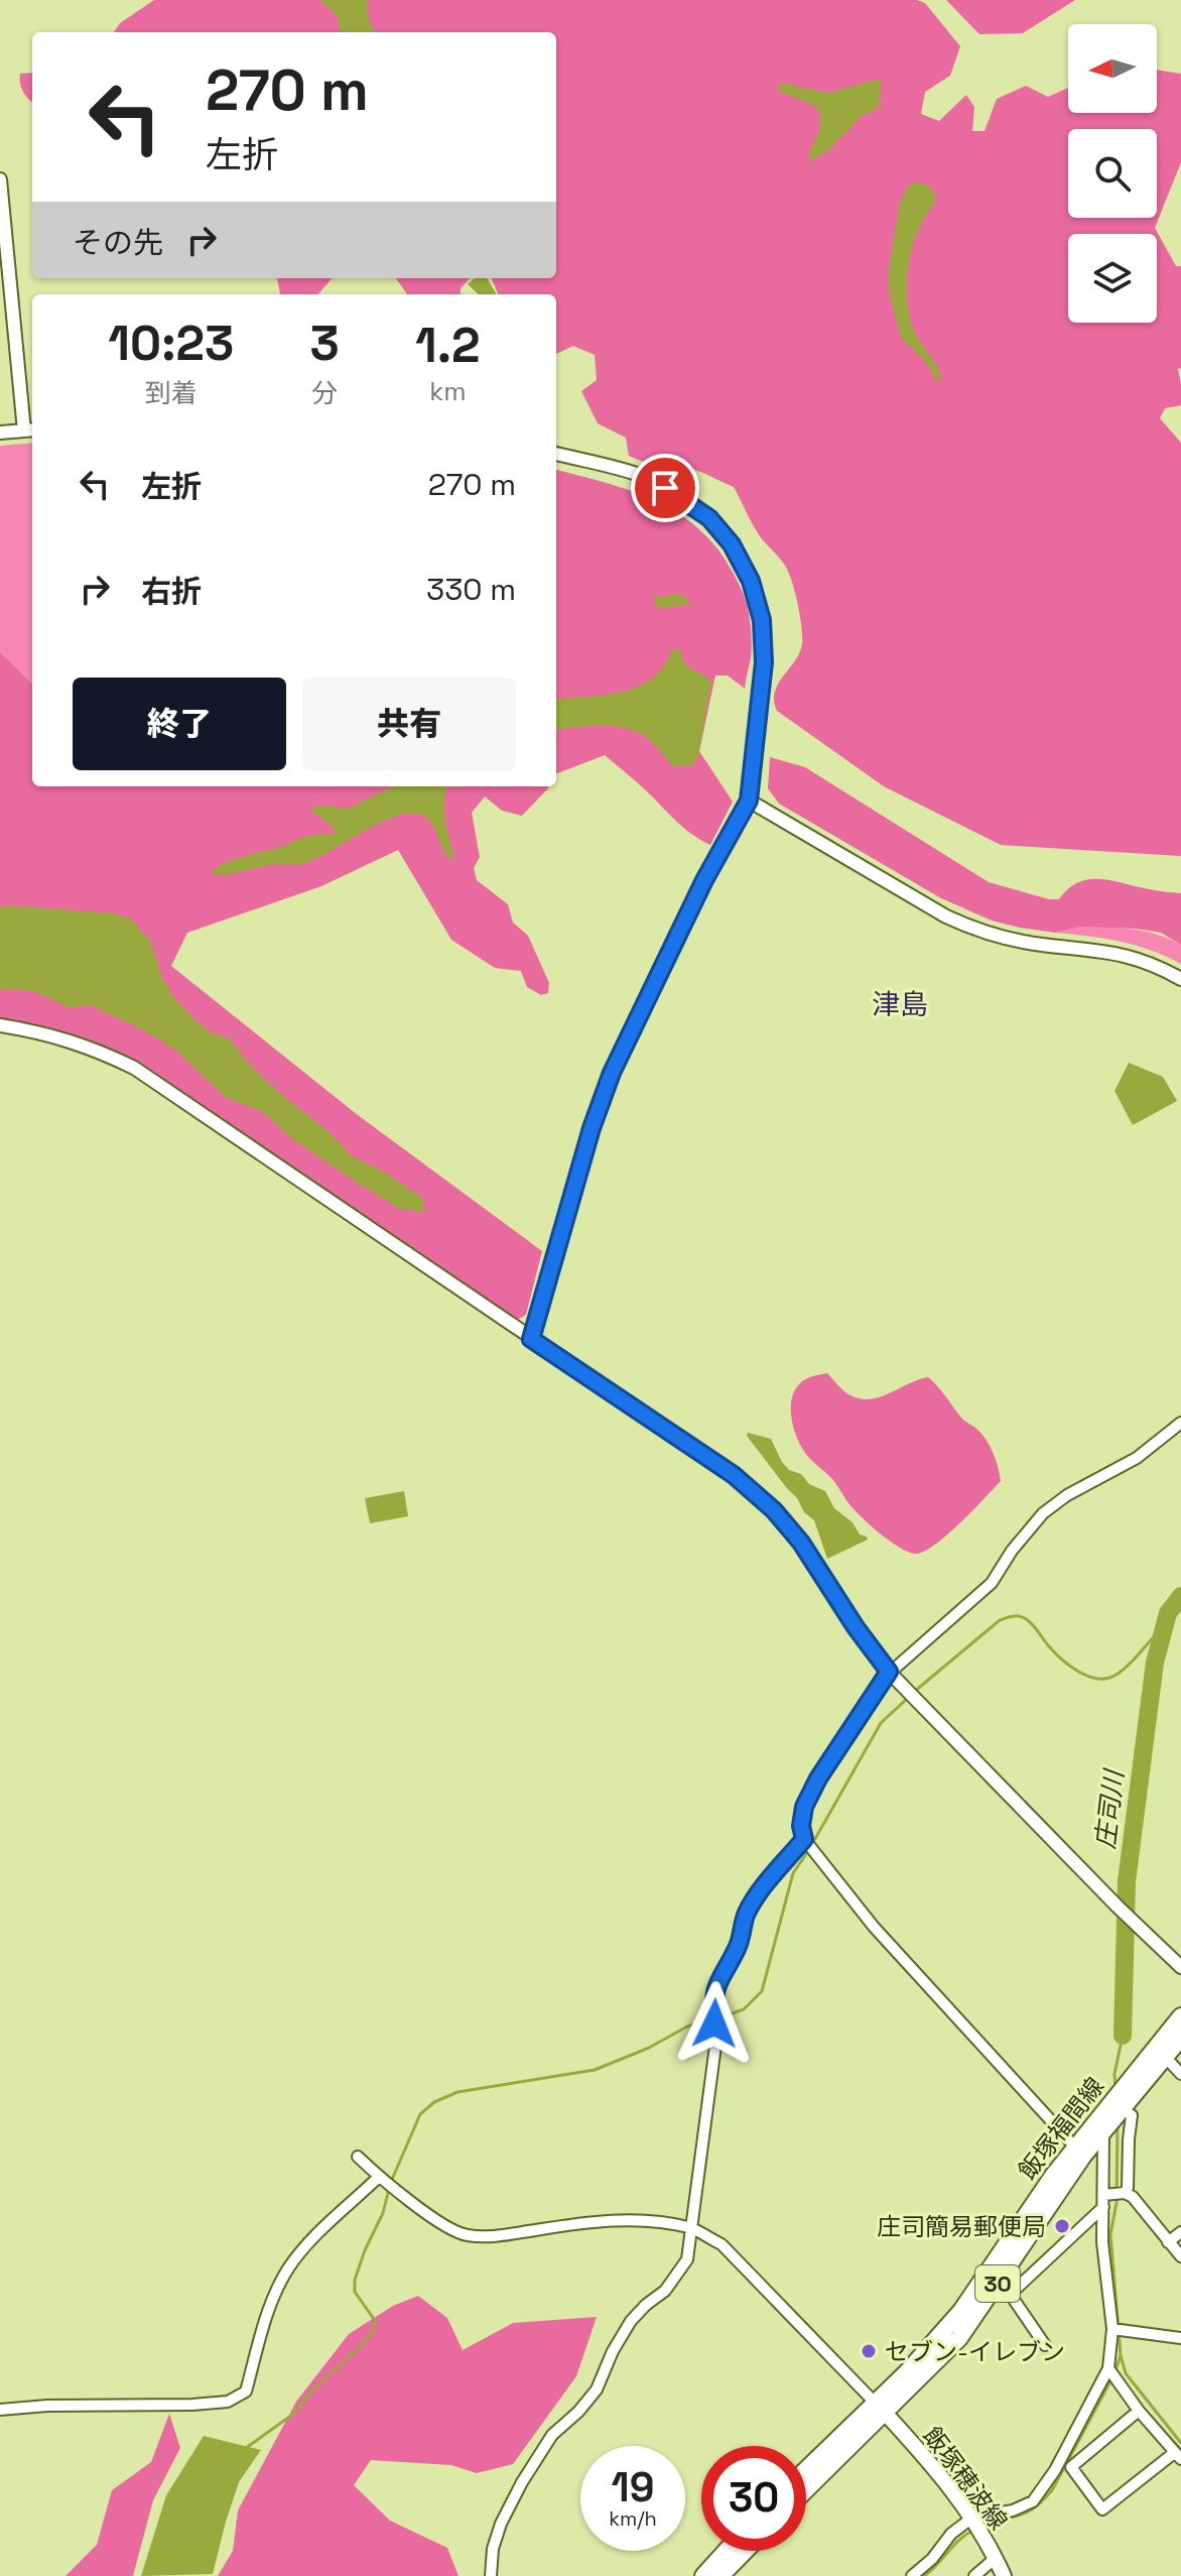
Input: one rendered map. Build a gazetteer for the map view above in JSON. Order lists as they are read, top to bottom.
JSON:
{
  "streets": {
    "main road": ["飯塚福間線", "30", "飯塚穂波線"]
  },
  "crossings": [
    ["飯塚福間線", "飯塚穂波線"]
  ],
  "districts": ["津島"],
  "water": ["庄司川"],
  "places": ["庄司簡易郵便局", "セブン-イレブン"],
  "north": "left",
  "page": {
    "turn": ["270 m", "左折"],
    "then": "その先",
    "eta": [
      "10:23",
      "到着",
      "3",
      "分",
      "1.2",
      "km"
    ],
    "list": [
      {
        "name": "左折",
        "value": "270 m"
      },
      {
        "name": "右折",
        "value": "330 m"
      }
    ],
    "buttons": ["終了", "共有"],
    "speed": "19 km/h",
    "limit": "30"
  }
}
